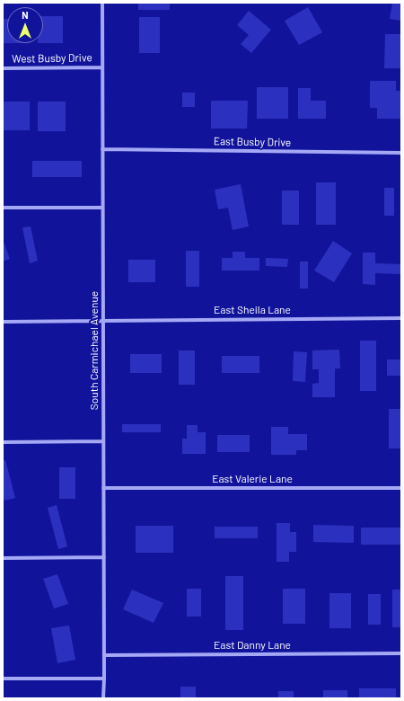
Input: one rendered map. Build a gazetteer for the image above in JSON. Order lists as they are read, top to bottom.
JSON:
{
  "streets": {
    "street": [
      "West Busby Drive",
      "East Busby Drive",
      "East Sheila Lane",
      "South Carmichael Avenue",
      "East Valerie Lane",
      "East Danny Lane"
    ]
  },
  "crossings": [
    ["West Busby Drive", "South Carmichael Avenue"],
    ["East Busby Drive", "South Carmichael Avenue"],
    ["East Sheila Lane", "South Carmichael Avenue"],
    ["South Carmichael Avenue", "East Valerie Lane"],
    ["South Carmichael Avenue", "East Danny Lane"]
  ],
  "north": "top"
}
